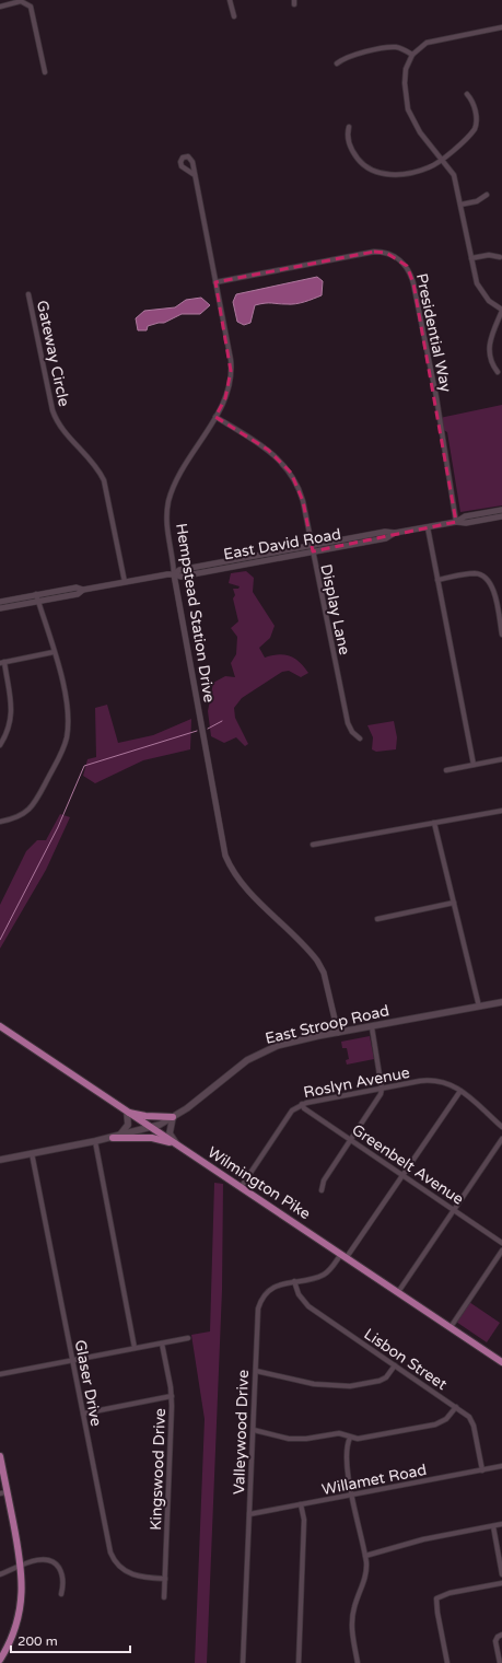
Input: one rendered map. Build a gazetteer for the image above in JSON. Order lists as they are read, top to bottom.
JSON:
{
  "streets": {
    "main road": ["East Stroop Road", "Wilmington Pike"],
    "street": [
      "Presidential Way",
      "Gateway Circle",
      "East David Road",
      "Display Lane",
      "Hempstead Station Drive",
      "Roslyn Avenue",
      "Greenbelt Avenue",
      "Lisbon Street",
      "Glaser Drive",
      "Valleywood Drive",
      "Kingswood Drive",
      "Willamet Road"
    ]
  },
  "crossings": [
    ["Presidential Way", "East David Road"],
    ["Presidential Way", "Hempstead Station Drive"],
    ["Gateway Circle", "East David Road"],
    ["East David Road", "Display Lane"],
    ["East David Road", "Hempstead Station Drive"],
    ["Display Lane", "Hempstead Station Drive"],
    ["Hempstead Station Drive", "East Stroop Road"],
    ["East Stroop Road", "Wilmington Pike"],
    ["East Stroop Road", "Glaser Drive"],
    ["Roslyn Avenue", "Greenbelt Avenue"],
    ["Roslyn Avenue", "Wilmington Pike"],
    ["Roslyn Avenue", "Valleywood Drive"],
    ["Greenbelt Avenue", "Valleywood Drive"],
    ["Wilmington Pike", "Valleywood Drive"],
    ["Lisbon Street", "Valleywood Drive"],
    ["Lisbon Street", "Willamet Road"],
    ["Glaser Drive", "Kingswood Drive"],
    ["Valleywood Drive", "Willamet Road"]
  ],
  "scale_bar": "200 m"
}
